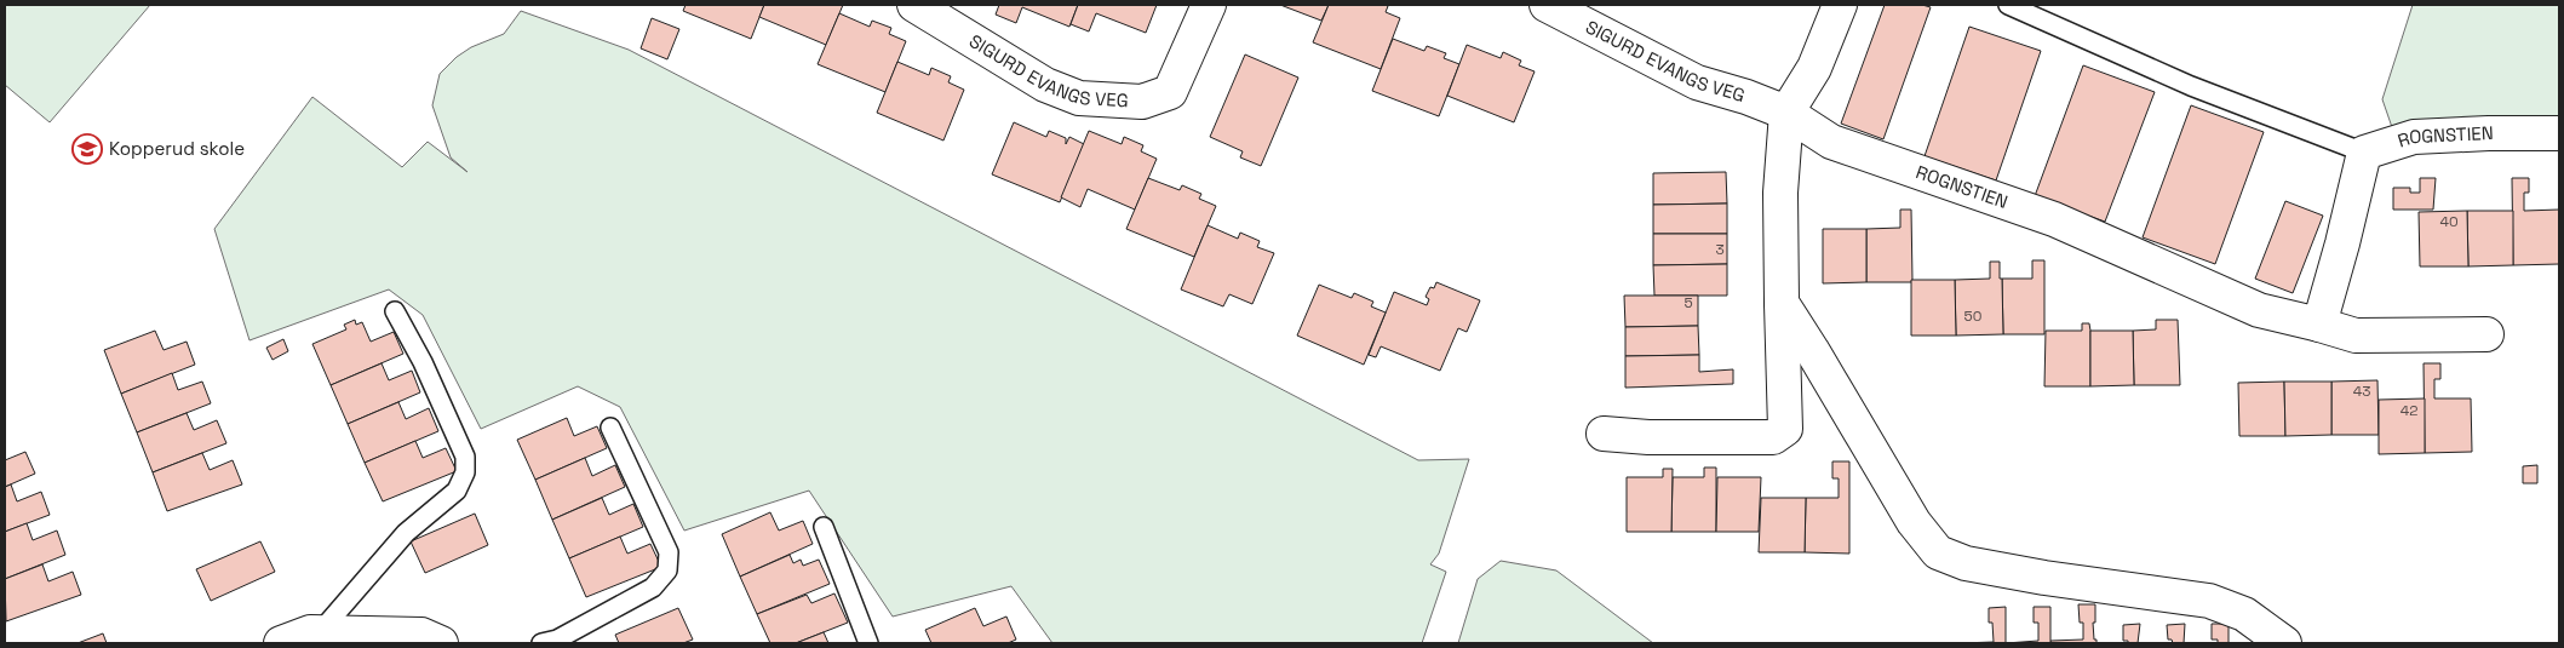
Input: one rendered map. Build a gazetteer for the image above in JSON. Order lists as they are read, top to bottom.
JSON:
{
  "streets": {
    "street": ["SIGURD EVANGS VEG", "ROGNSTIEN"]
  },
  "crossings": [
    ["SIGURD EVANGS VEG", "ROGNSTIEN"]
  ],
  "places": {
    "school or university": ["Kopperud skole"]
  },
  "house_numbers": [
    "40",
    "3",
    "5",
    "50",
    "43",
    "42"
  ]
}
